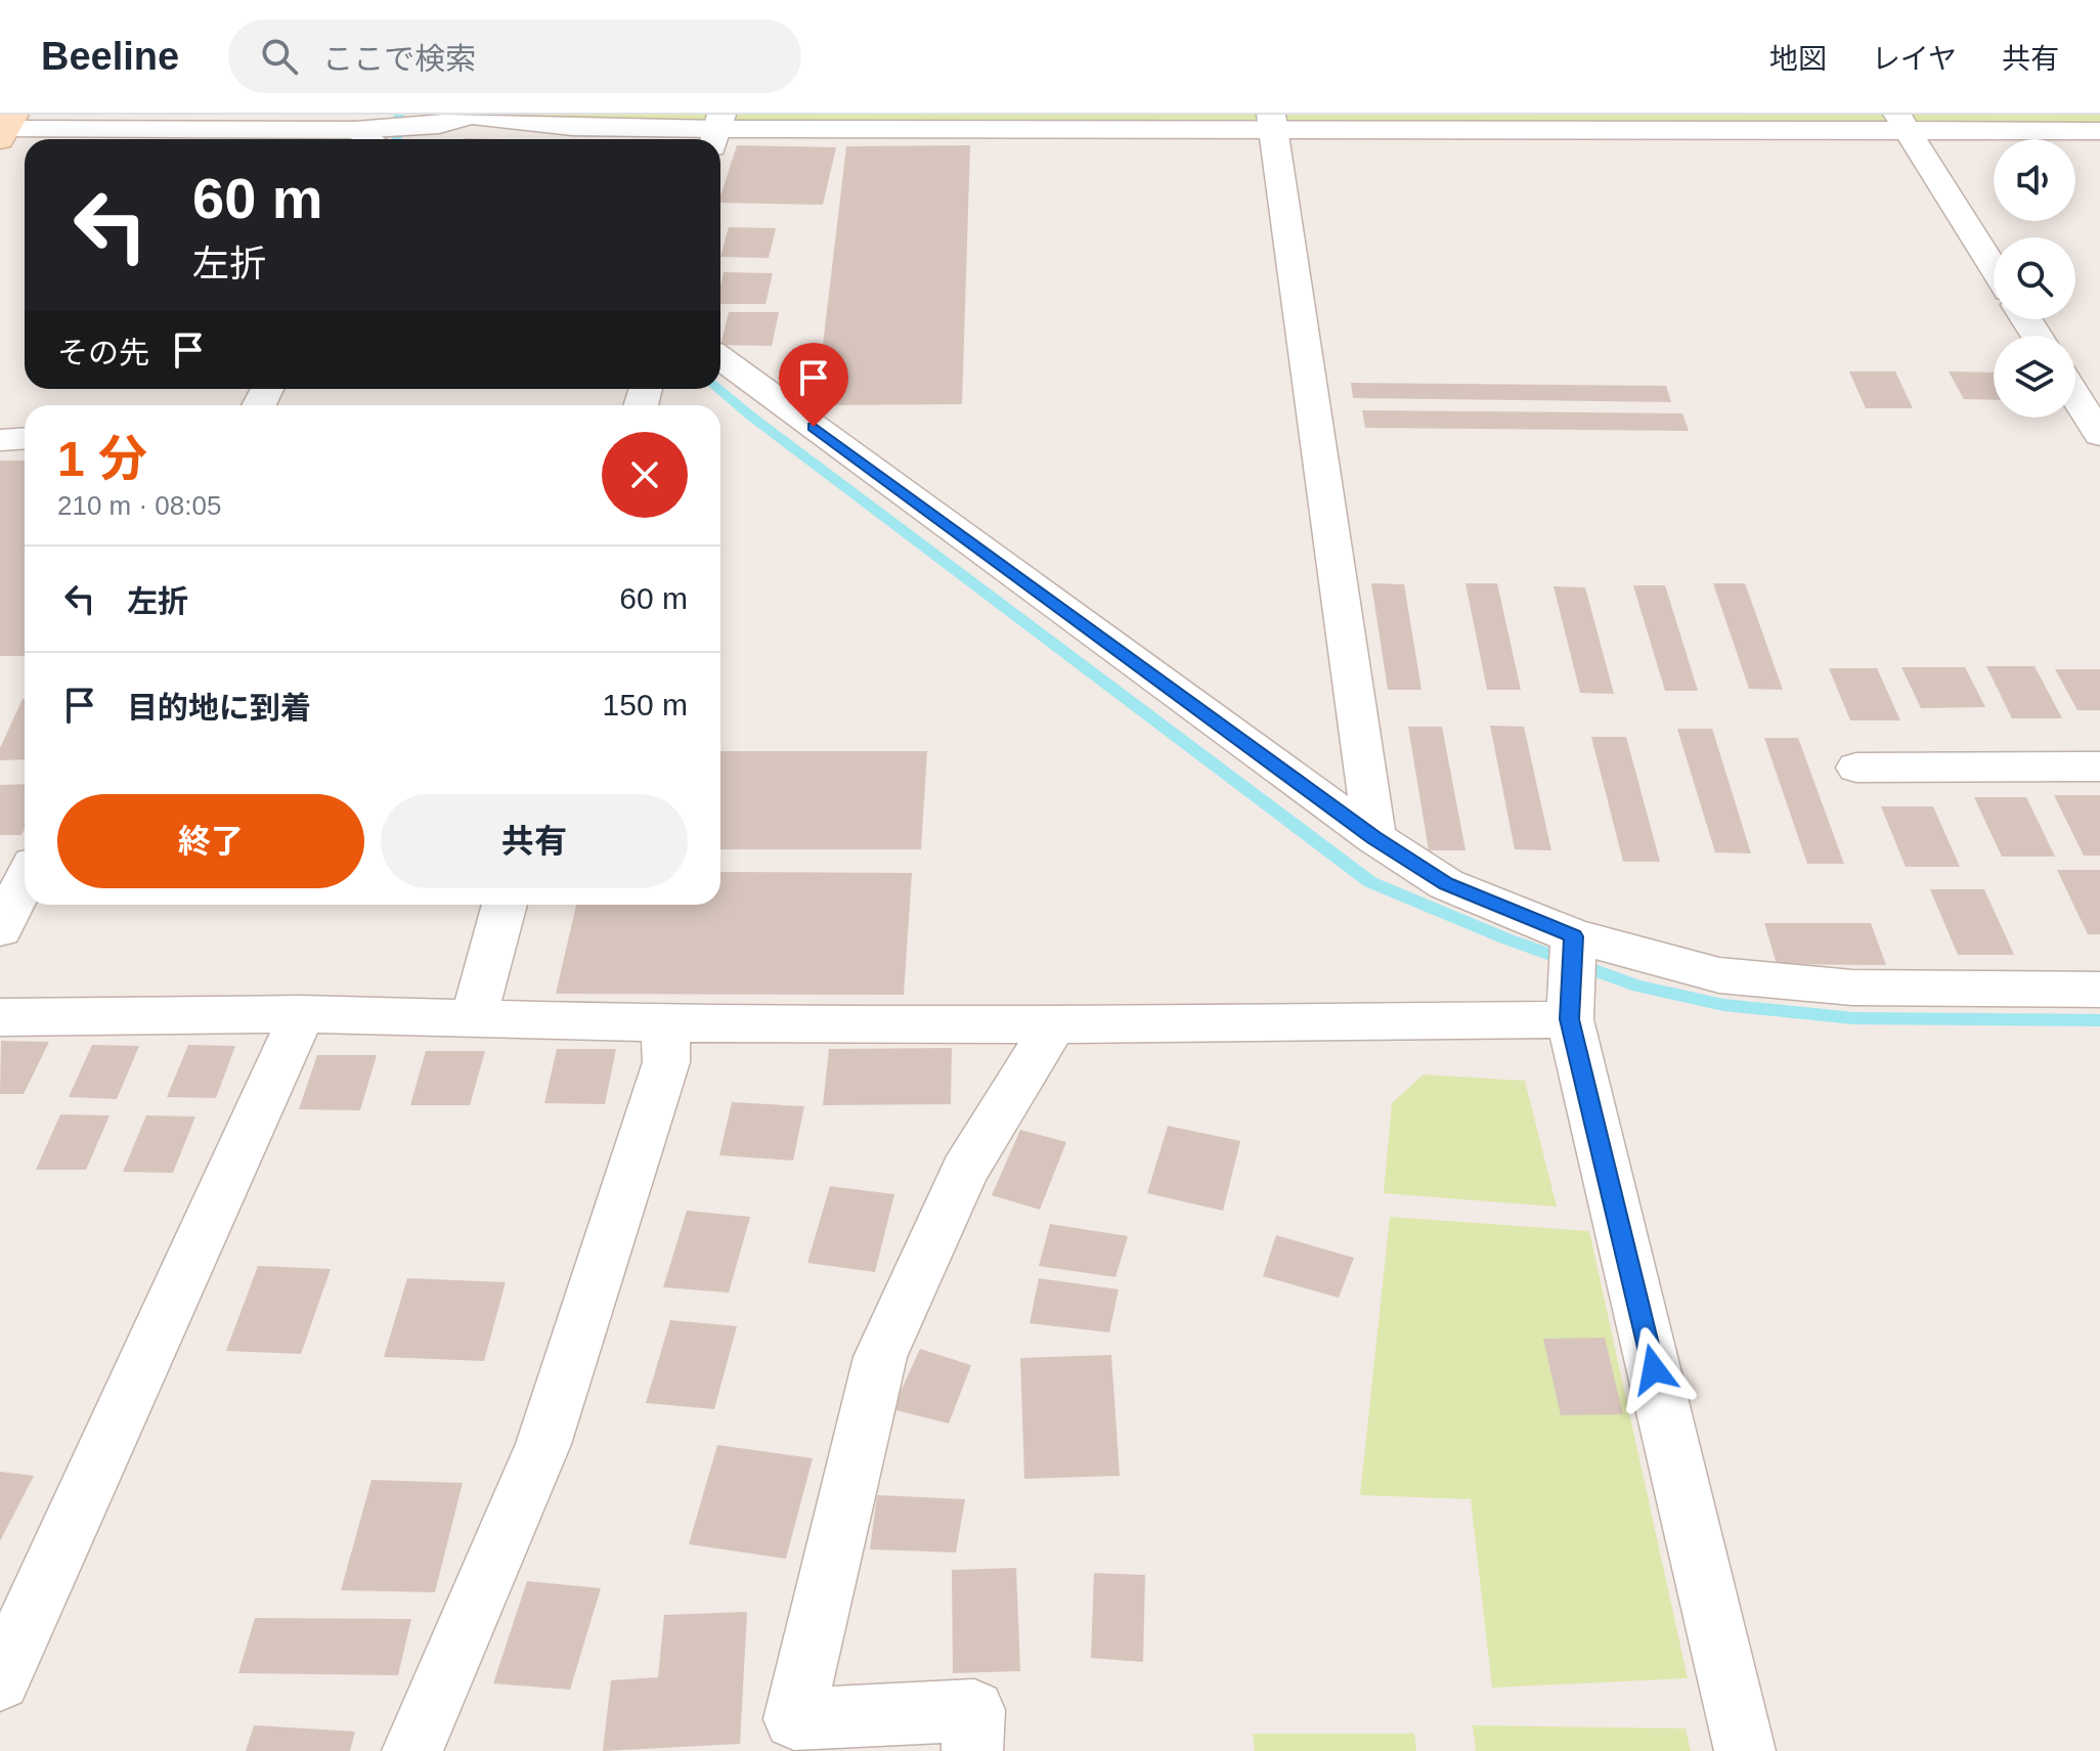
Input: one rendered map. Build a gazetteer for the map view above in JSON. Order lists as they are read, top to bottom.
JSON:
{
  "page": {
    "header": "Beeline",
    "search": "ここで検索",
    "nav": ["地図", "レイヤ", "共有"],
    "turn": ["60 m", "左折"],
    "then": "その先",
    "heading": ["1 分", "210 m · 08:05"],
    "list": [
      {
        "name": "左折",
        "value": "60 m"
      },
      {
        "name": "目的地に到着",
        "value": "150 m"
      }
    ],
    "buttons": ["終了", "共有"]
  }
}
